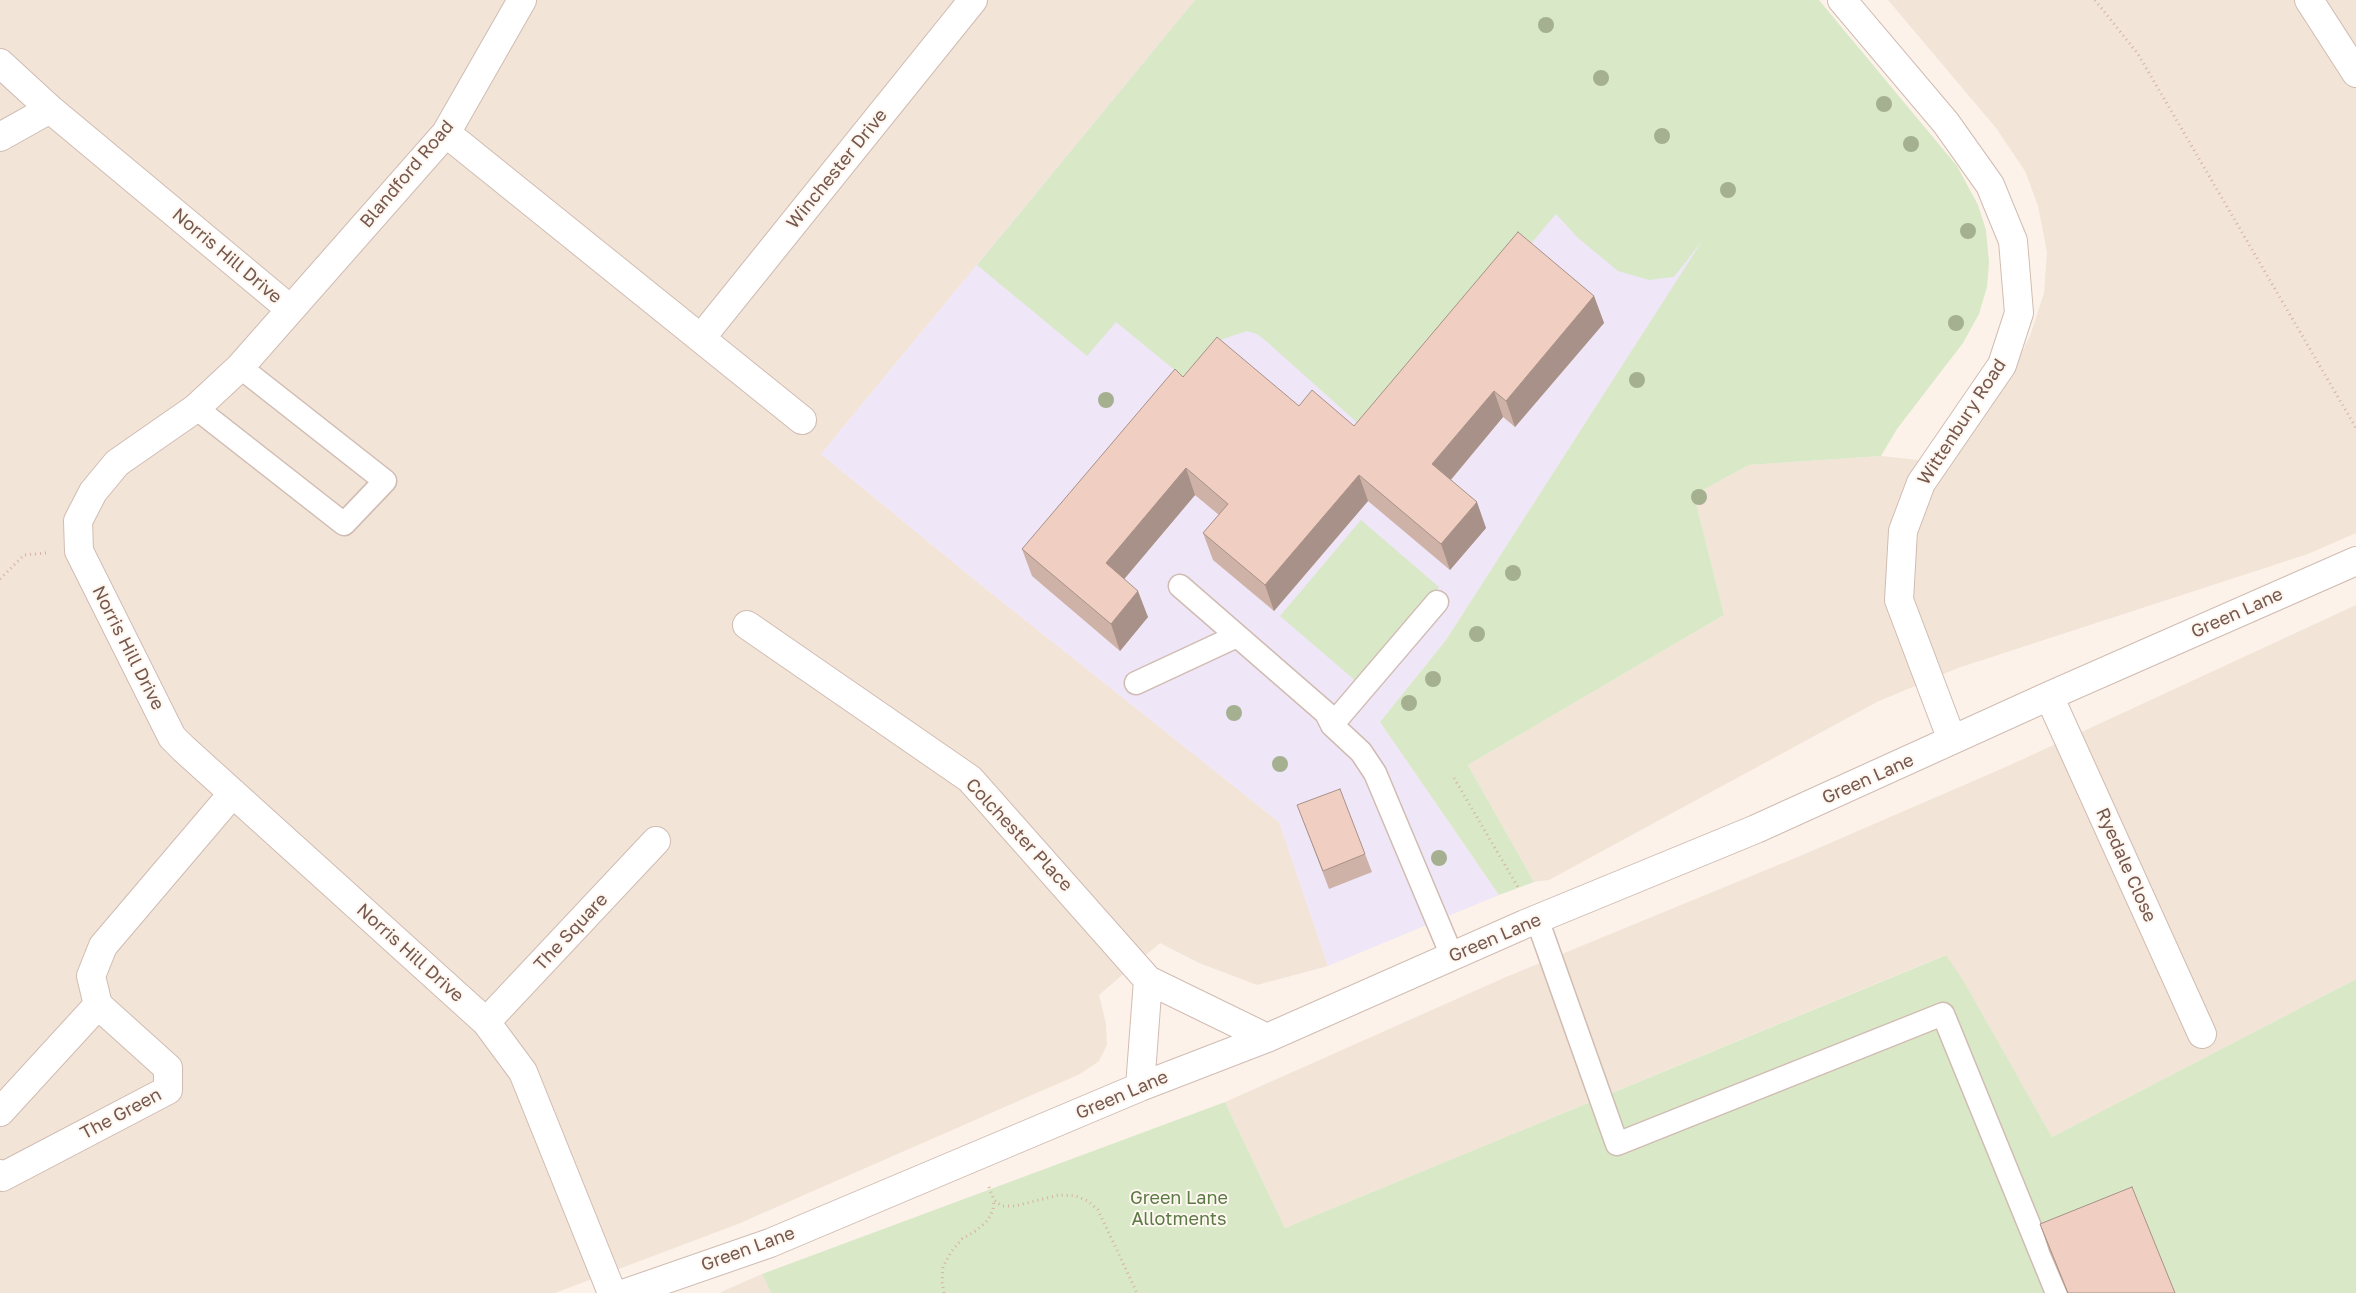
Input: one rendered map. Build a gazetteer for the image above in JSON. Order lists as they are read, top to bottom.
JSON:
{
  "streets": {
    "street": [
      "Winchester Drive",
      "Blandford Road",
      "Norris Hill Drive",
      "Wittenbury Road",
      "Green Lane",
      "Colchester Place",
      "Ryedale Close",
      "The Square",
      "The Green"
    ]
  },
  "crossings": [
    ["Blandford Road", "Norris Hill Drive"],
    ["Norris Hill Drive", "The Square"],
    ["Wittenbury Road", "Green Lane"],
    ["Green Lane", "Colchester Place"],
    ["Green Lane", "Ryedale Close"]
  ],
  "parks": ["Green Lane Allotments"]
}
